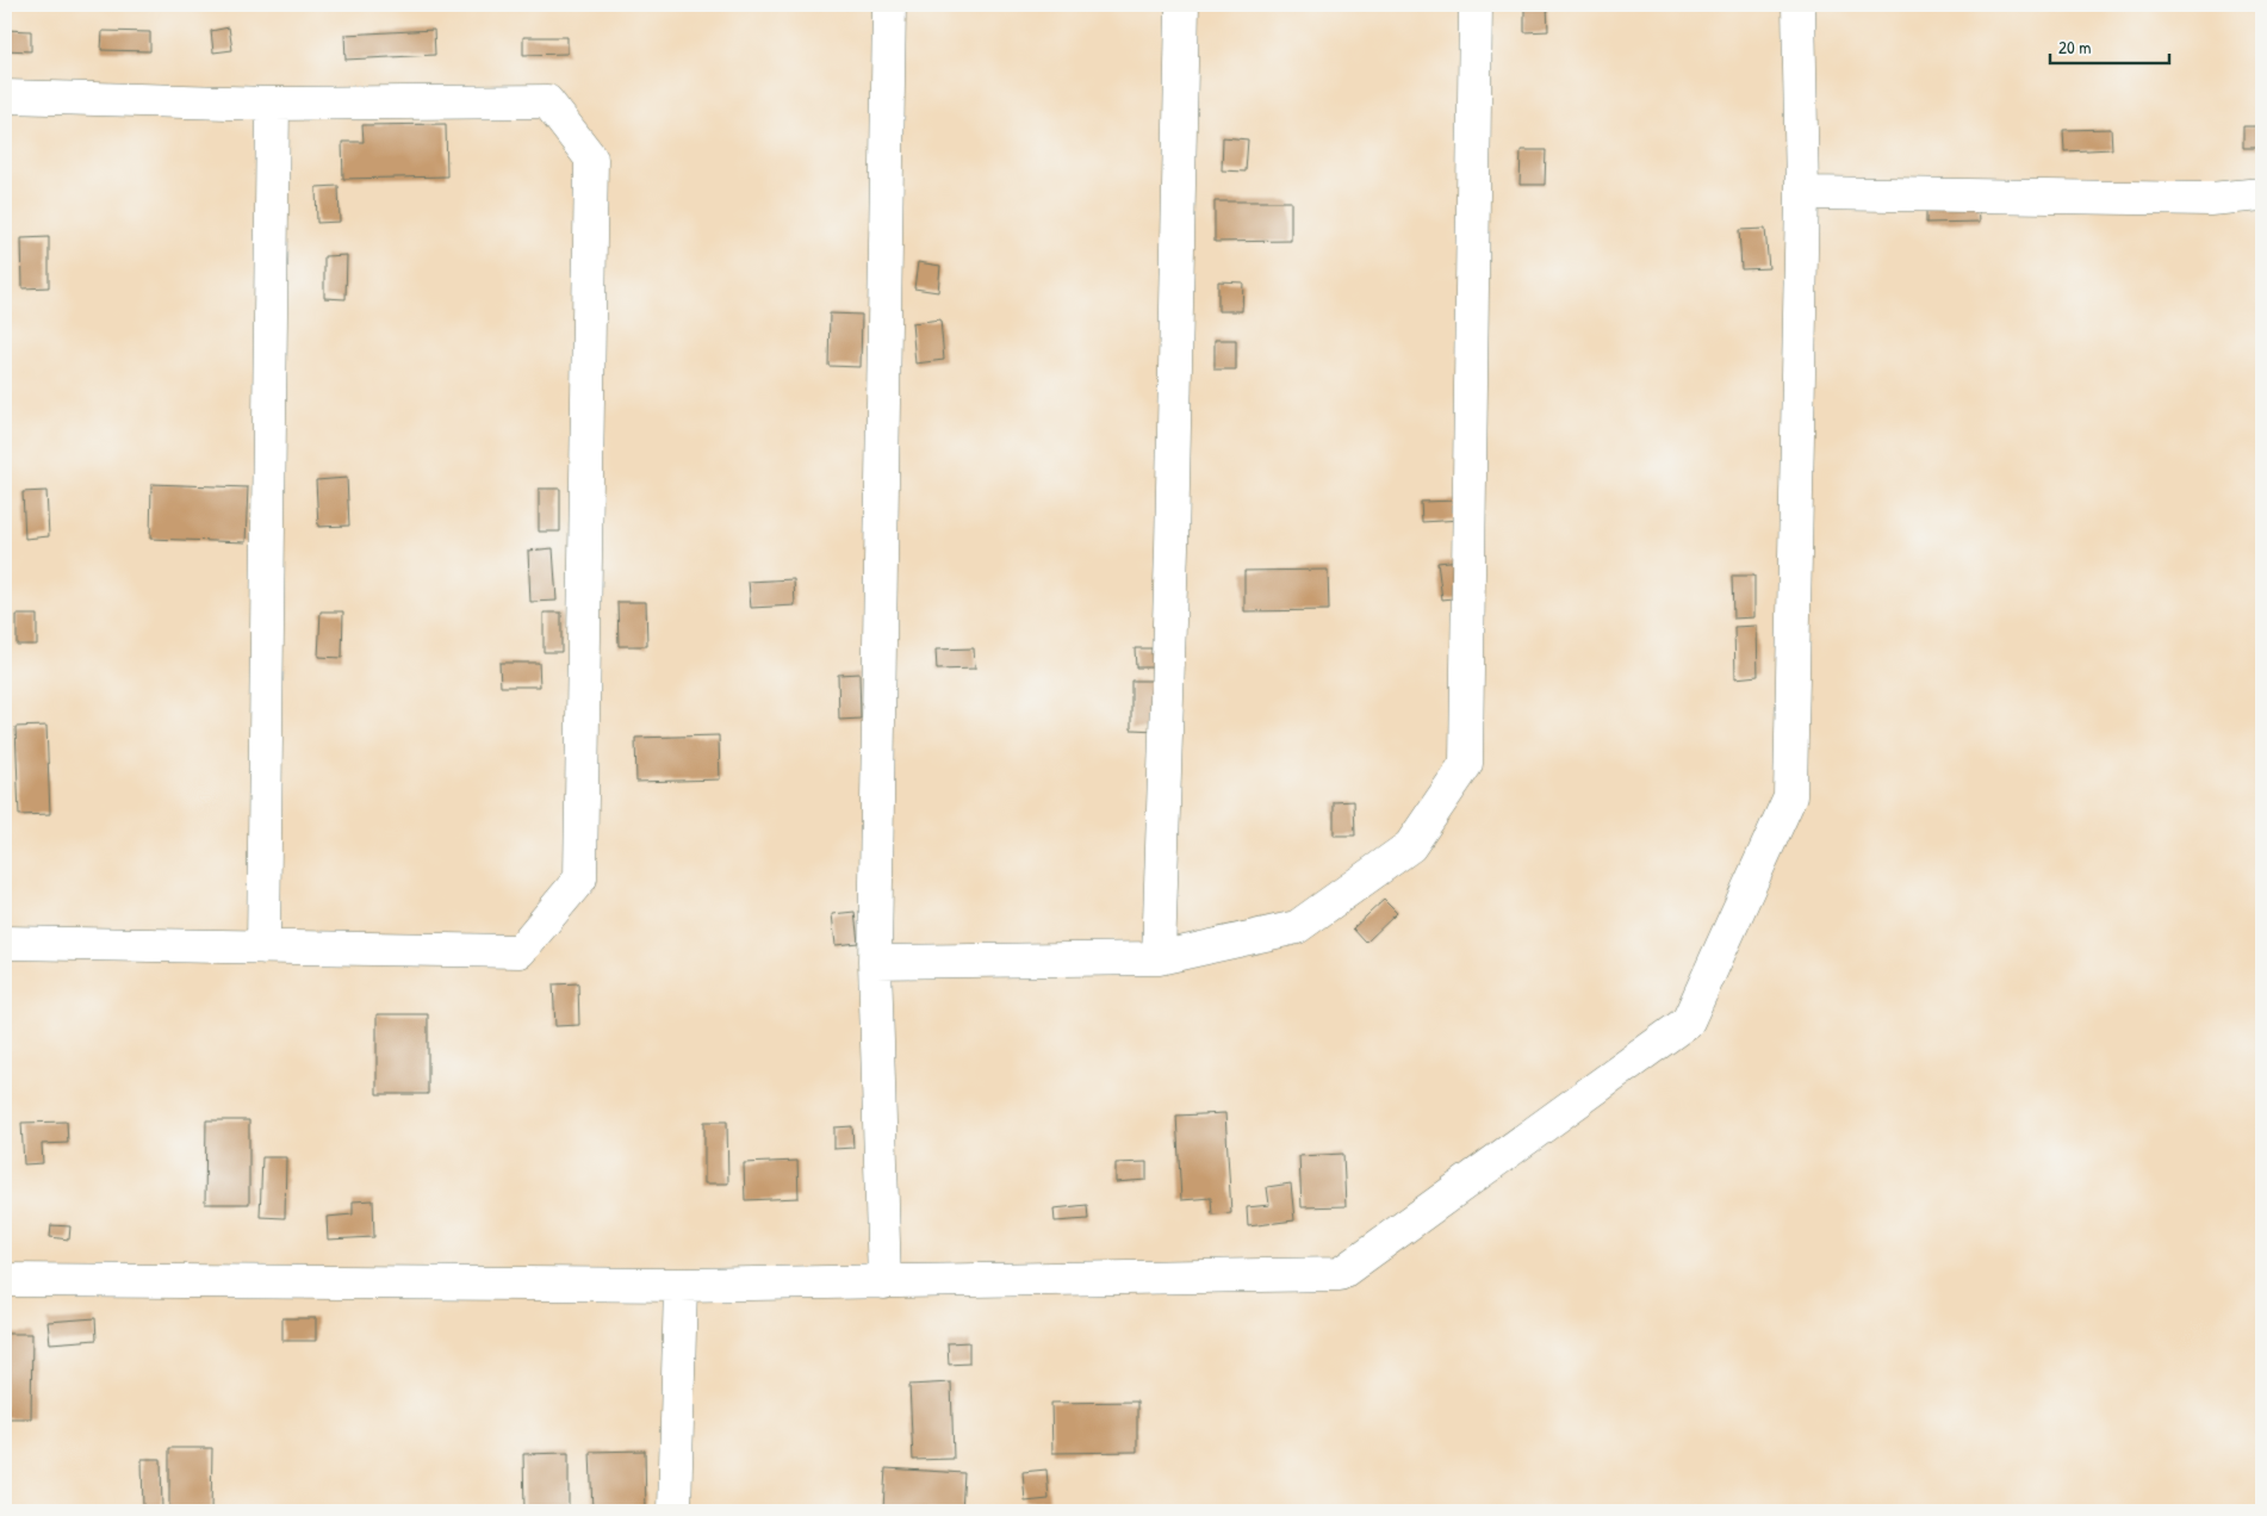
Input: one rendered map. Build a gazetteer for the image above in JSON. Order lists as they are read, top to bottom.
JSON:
{
  "scale_bar": "20 m"
}
